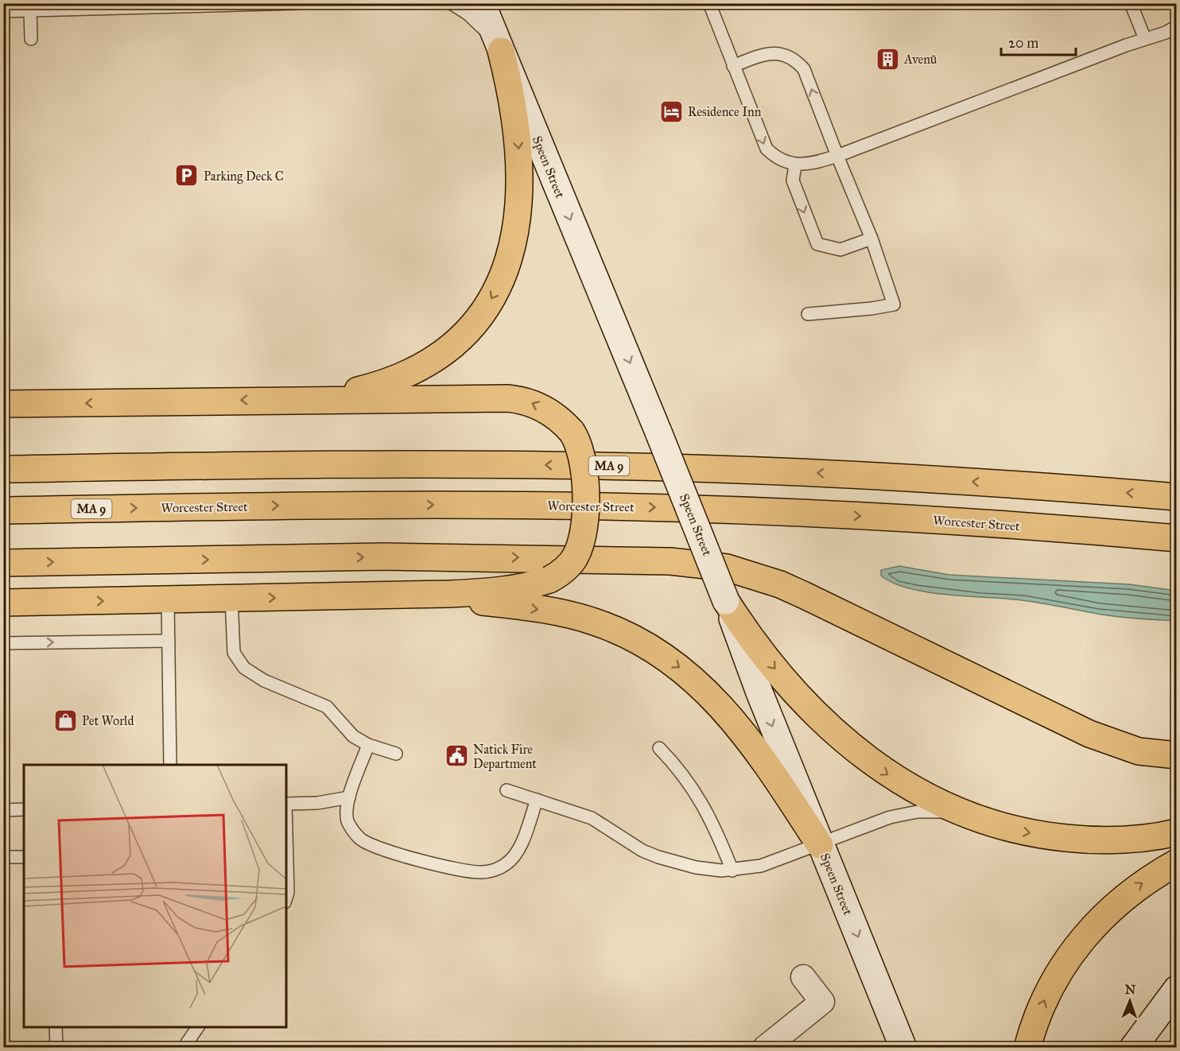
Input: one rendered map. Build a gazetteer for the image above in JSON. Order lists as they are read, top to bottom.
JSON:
{
  "streets": {
    "highway": ["MA 9", "Worcester Street"],
    "main road": ["Speen Street"]
  },
  "one_way": ["Speen Street"],
  "places": {
    "building": ["Avenū"],
    "hotel": ["Residence Inn"],
    "parking": ["Parking Deck C"],
    "shop": ["Pet World"],
    "public building": ["Natick Fire Department"]
  },
  "scale_bar": "20 m",
  "north": "top"
}
